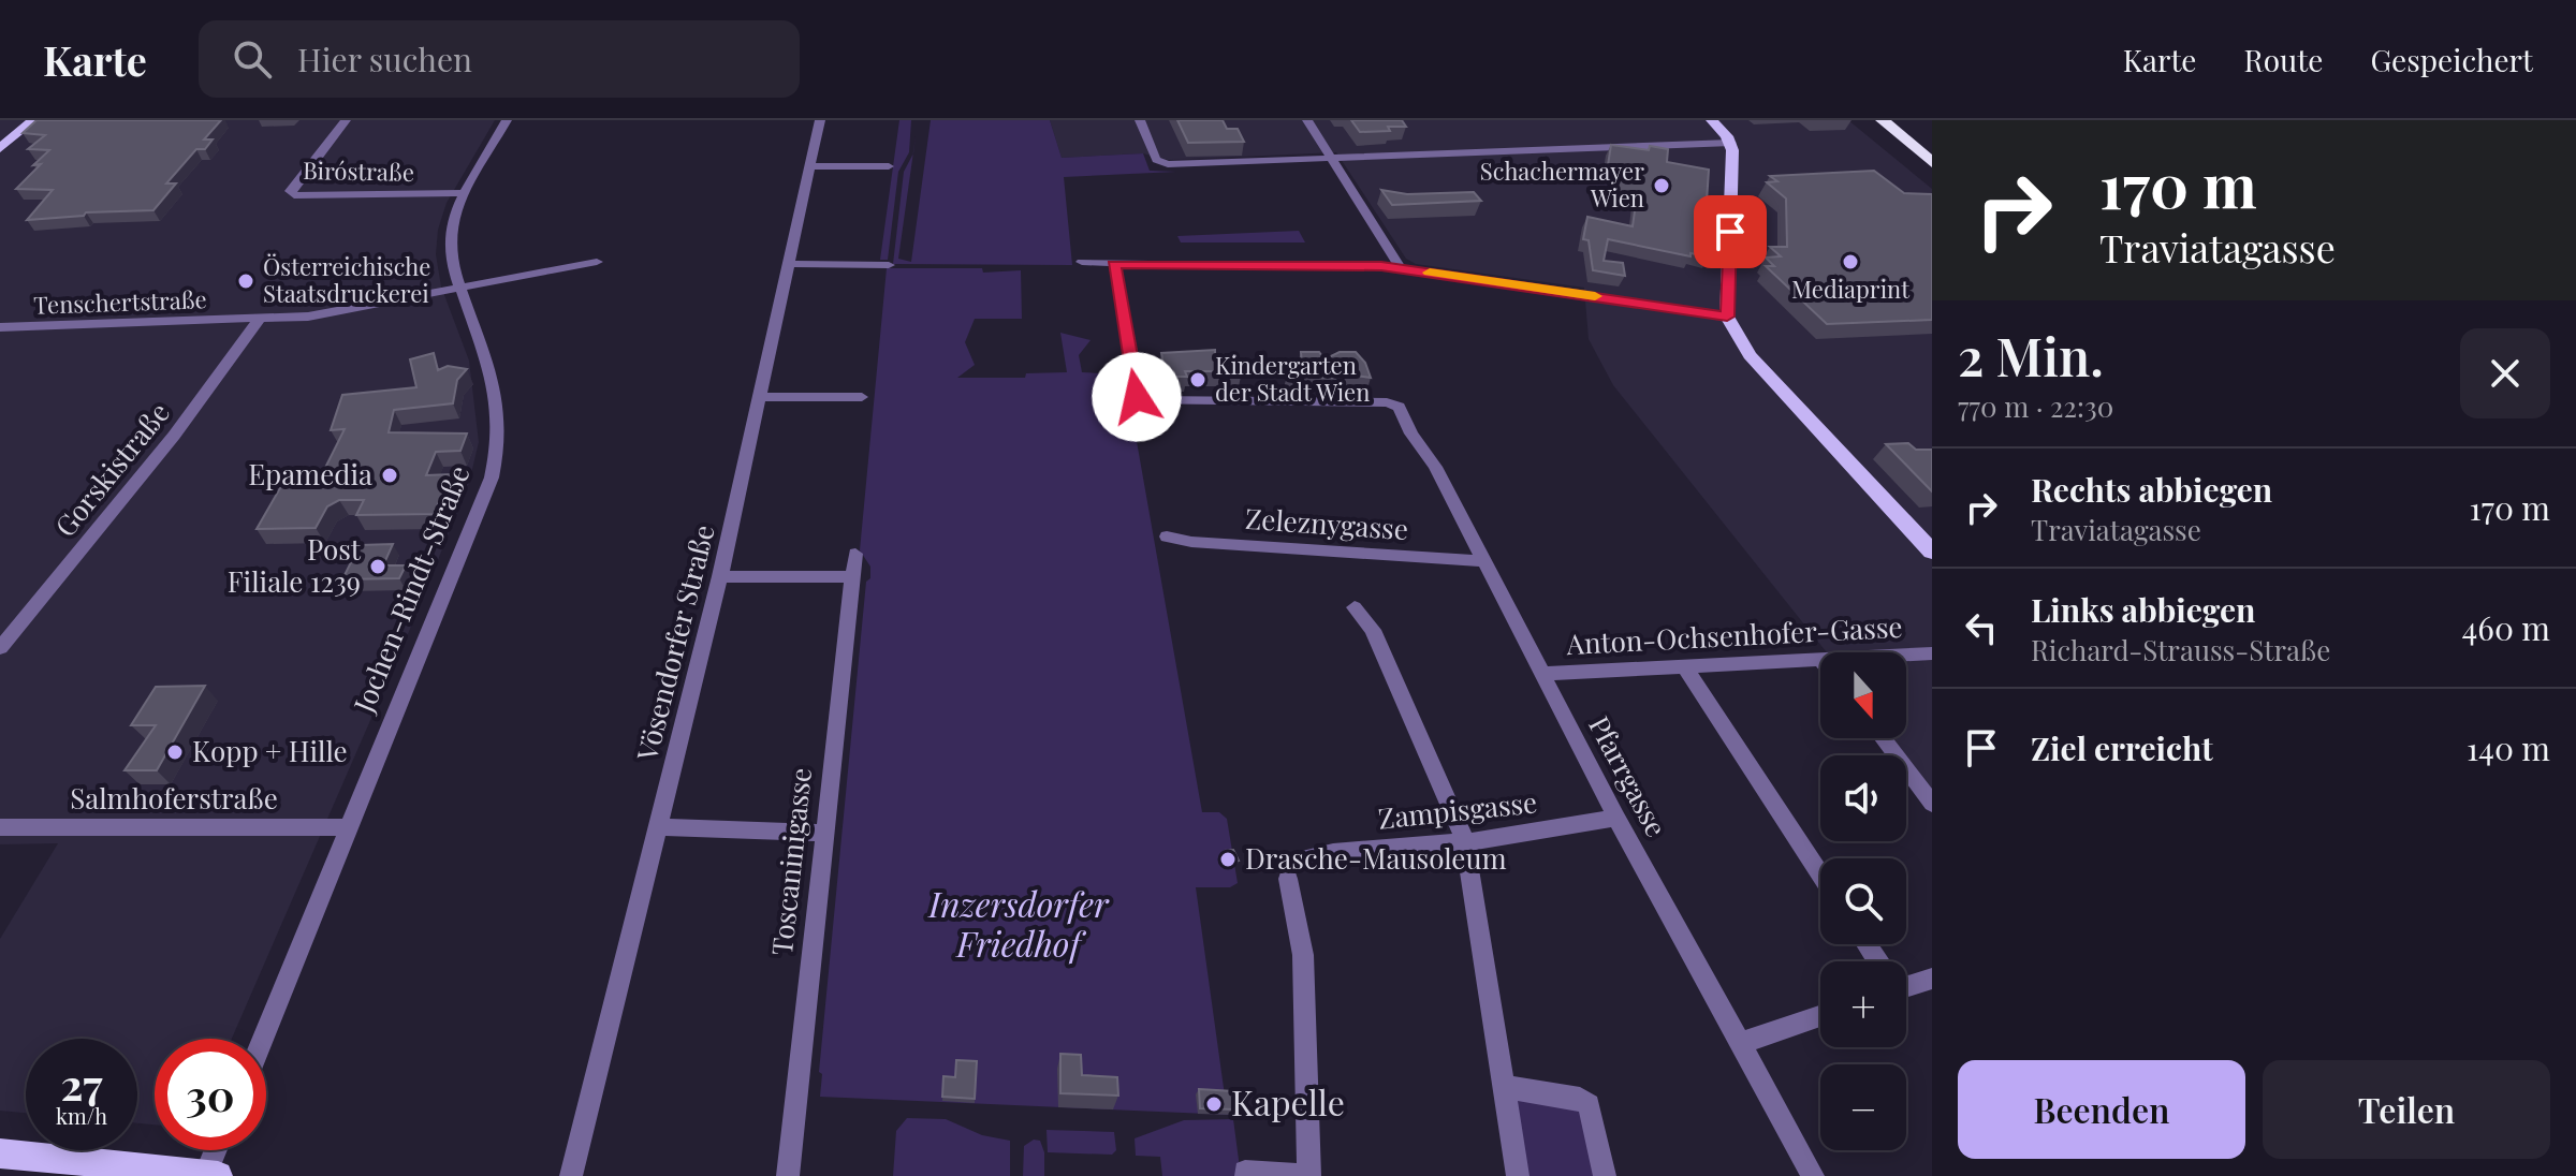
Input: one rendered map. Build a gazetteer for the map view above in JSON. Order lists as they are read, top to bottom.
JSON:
{
  "streets": {
    "street": [
      "Biróstraße",
      "Tenschertstraße",
      "Gorskistraße",
      "Zeleznygasse",
      "Jochen-Rindt-Straße",
      "Anton-Ochsenhofer-Gasse",
      "Vösendorfer Straße",
      "Pfarrgasse",
      "Salmhoferstraße",
      "Zampisgasse",
      "Toscaninigasse"
    ]
  },
  "crossings": [
    ["Biróstraße", "Jochen-Rindt-Straße"],
    ["Tenschertstraße", "Gorskistraße"],
    ["Tenschertstraße", "Jochen-Rindt-Straße"],
    ["Zeleznygasse", "Pfarrgasse"],
    ["Jochen-Rindt-Straße", "Salmhoferstraße"],
    ["Anton-Ochsenhofer-Gasse", "Pfarrgasse"],
    ["Pfarrgasse", "Zampisgasse"]
  ],
  "parks": ["Inzersdorfer Friedhof"],
  "places": [
    "Schachermayer Wien",
    "Mediaprint",
    "Österreichische Staatsdruckerei",
    "Kindergarten der Stadt Wien",
    "Epamedia",
    "Post Filiale 1239",
    "Kopp + Hille",
    "Drasche-Mausoleum",
    "Kapelle"
  ],
  "north": "bottom",
  "page": {
    "header": "Karte",
    "search": "Hier suchen",
    "nav": ["Karte", "Route", "Gespeichert"],
    "turn": ["170 m", "Traviatagasse"],
    "heading": ["2 Min.", "770 m · 22:30"],
    "list": [
      {
        "name": "Rechts abbiegen",
        "note": "Traviatagasse",
        "value": "170 m"
      },
      {
        "name": "Links abbiegen",
        "note": "Richard-Strauss-Straße",
        "value": "460 m"
      },
      {
        "name": "Ziel erreicht",
        "value": "140 m"
      }
    ],
    "map_buttons": ["+", "−"],
    "speed": "27 km/h",
    "limit": "30",
    "buttons": ["Beenden", "Teilen"]
  }
}
